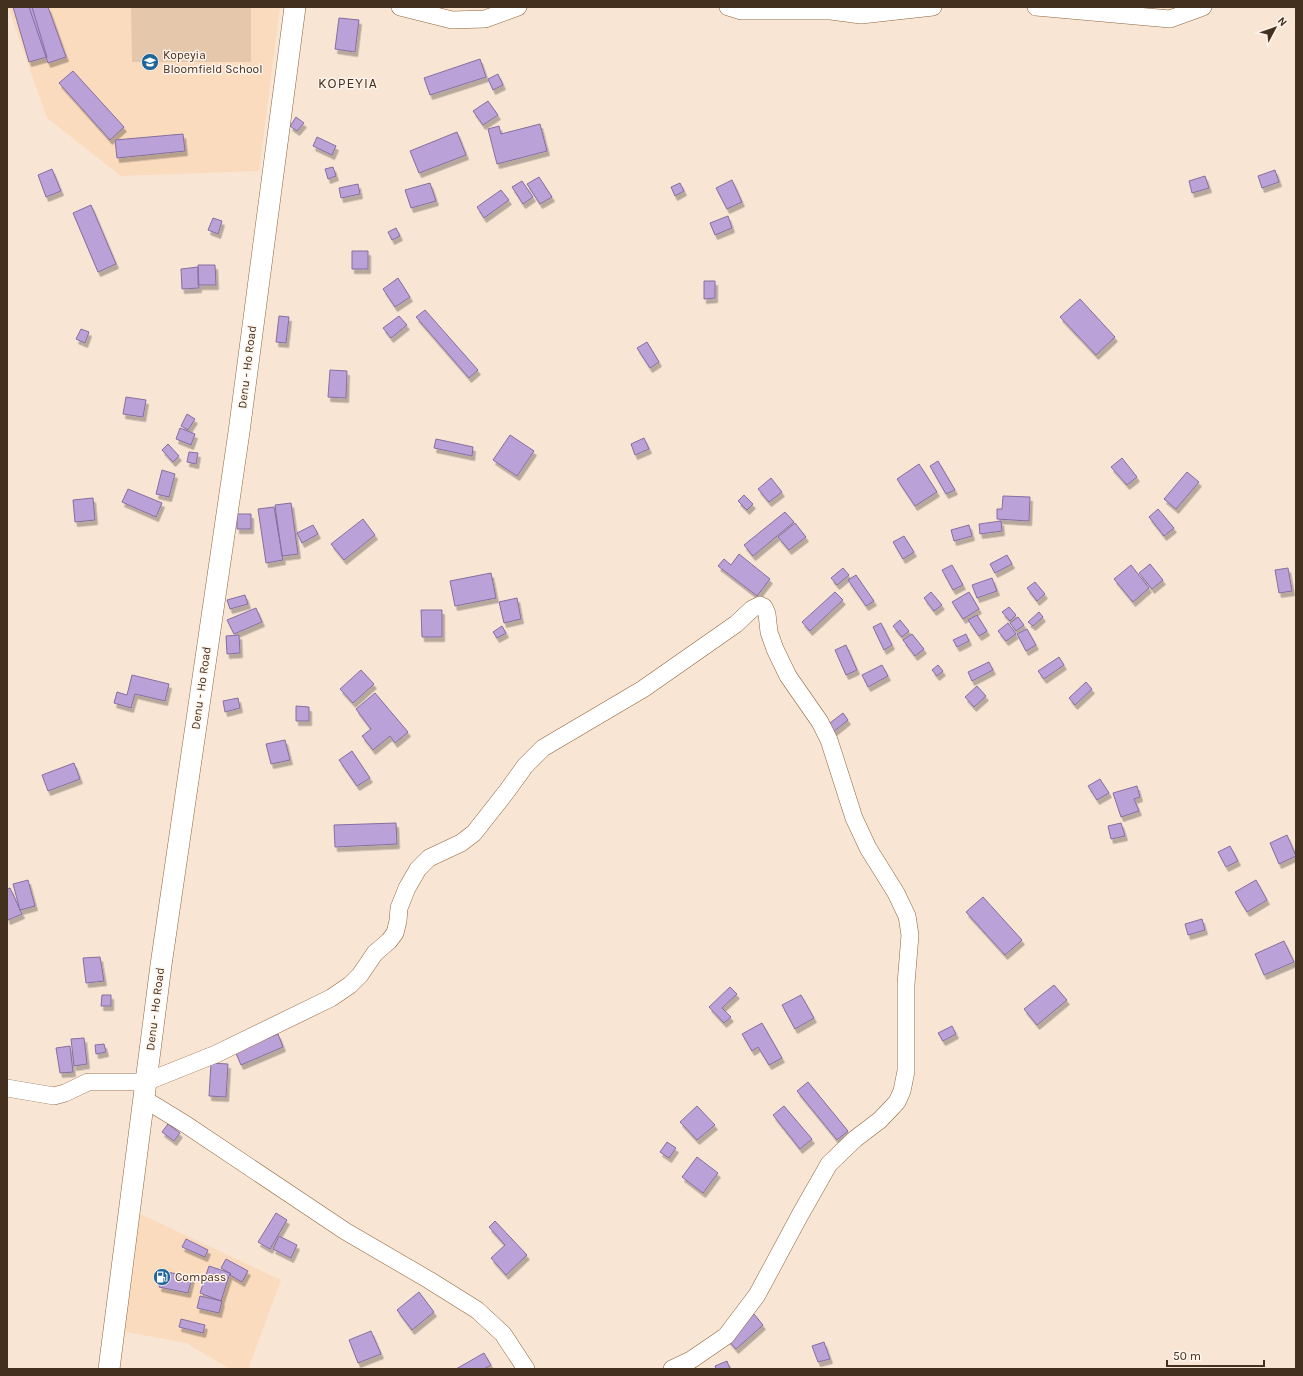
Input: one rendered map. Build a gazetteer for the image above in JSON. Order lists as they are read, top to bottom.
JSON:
{
  "streets": {
    "main road": ["Denu - Ho Road"]
  },
  "districts": ["KOPEYIA"],
  "places": {
    "school or university": ["Kopeyia Bloomfield School"],
    "fuel station": ["Compass"]
  },
  "scale_bar": "50 m",
  "north": "top right"
}
